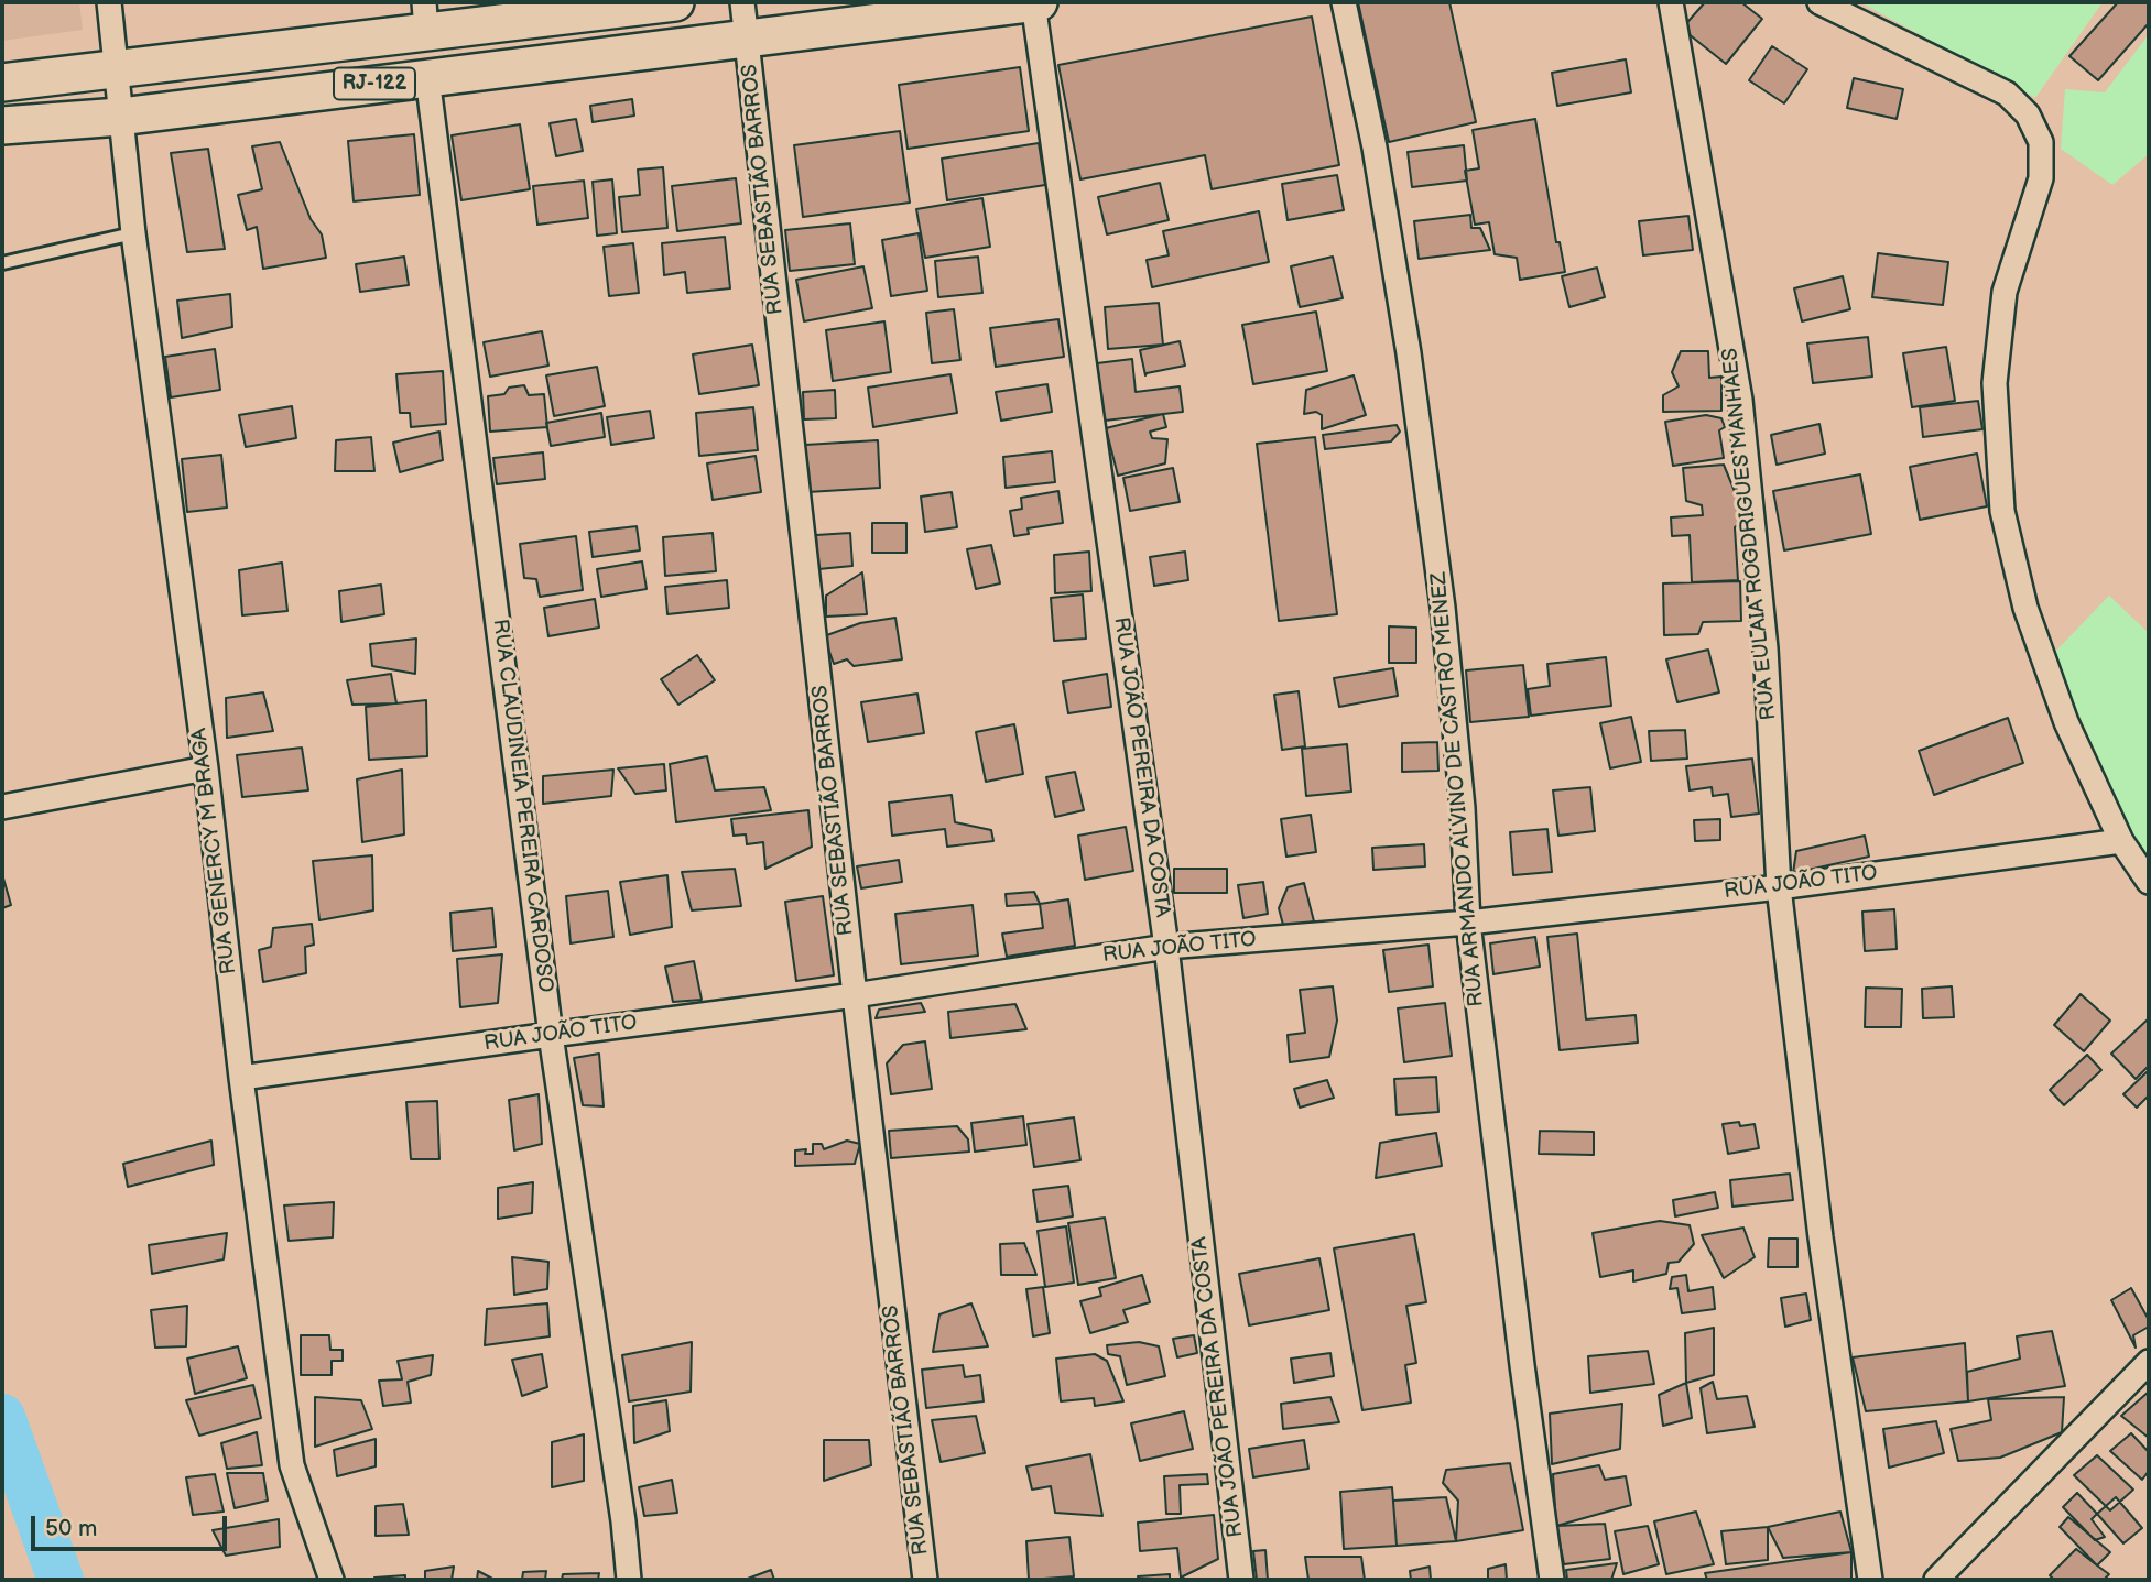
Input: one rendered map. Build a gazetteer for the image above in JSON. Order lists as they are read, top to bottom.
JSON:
{
  "streets": {
    "main road": ["RJ-122"],
    "street": [
      "RUA SEBASTIÃO BARROS",
      "RUA EULAIA ROGDRIGUES MANHAES",
      "RUA JOÃO PEREIRA DA COSTA",
      "RUA ARMANDO ALVINO DE CASTRO MENEZ",
      "RUA CLAUDINEIA PEREIRA CARDOSO",
      "RUA GENERCY M BRAGA",
      "RUA JOÃO TITO"
    ]
  },
  "crossings": [
    ["RJ-122", "RUA SEBASTIÃO BARROS"],
    ["RJ-122", "RUA JOÃO PEREIRA DA COSTA"],
    ["RJ-122", "RUA CLAUDINEIA PEREIRA CARDOSO"],
    ["RJ-122", "RUA GENERCY M BRAGA"],
    ["RUA SEBASTIÃO BARROS", "RUA JOÃO TITO"],
    ["RUA EULAIA ROGDRIGUES MANHAES", "RUA JOÃO TITO"],
    ["RUA JOÃO PEREIRA DA COSTA", "RUA JOÃO TITO"],
    ["RUA ARMANDO ALVINO DE CASTRO MENEZ", "RUA JOÃO TITO"],
    ["RUA CLAUDINEIA PEREIRA CARDOSO", "RUA JOÃO TITO"],
    ["RUA GENERCY M BRAGA", "RUA JOÃO TITO"]
  ],
  "scale_bar": "50 m"
}
